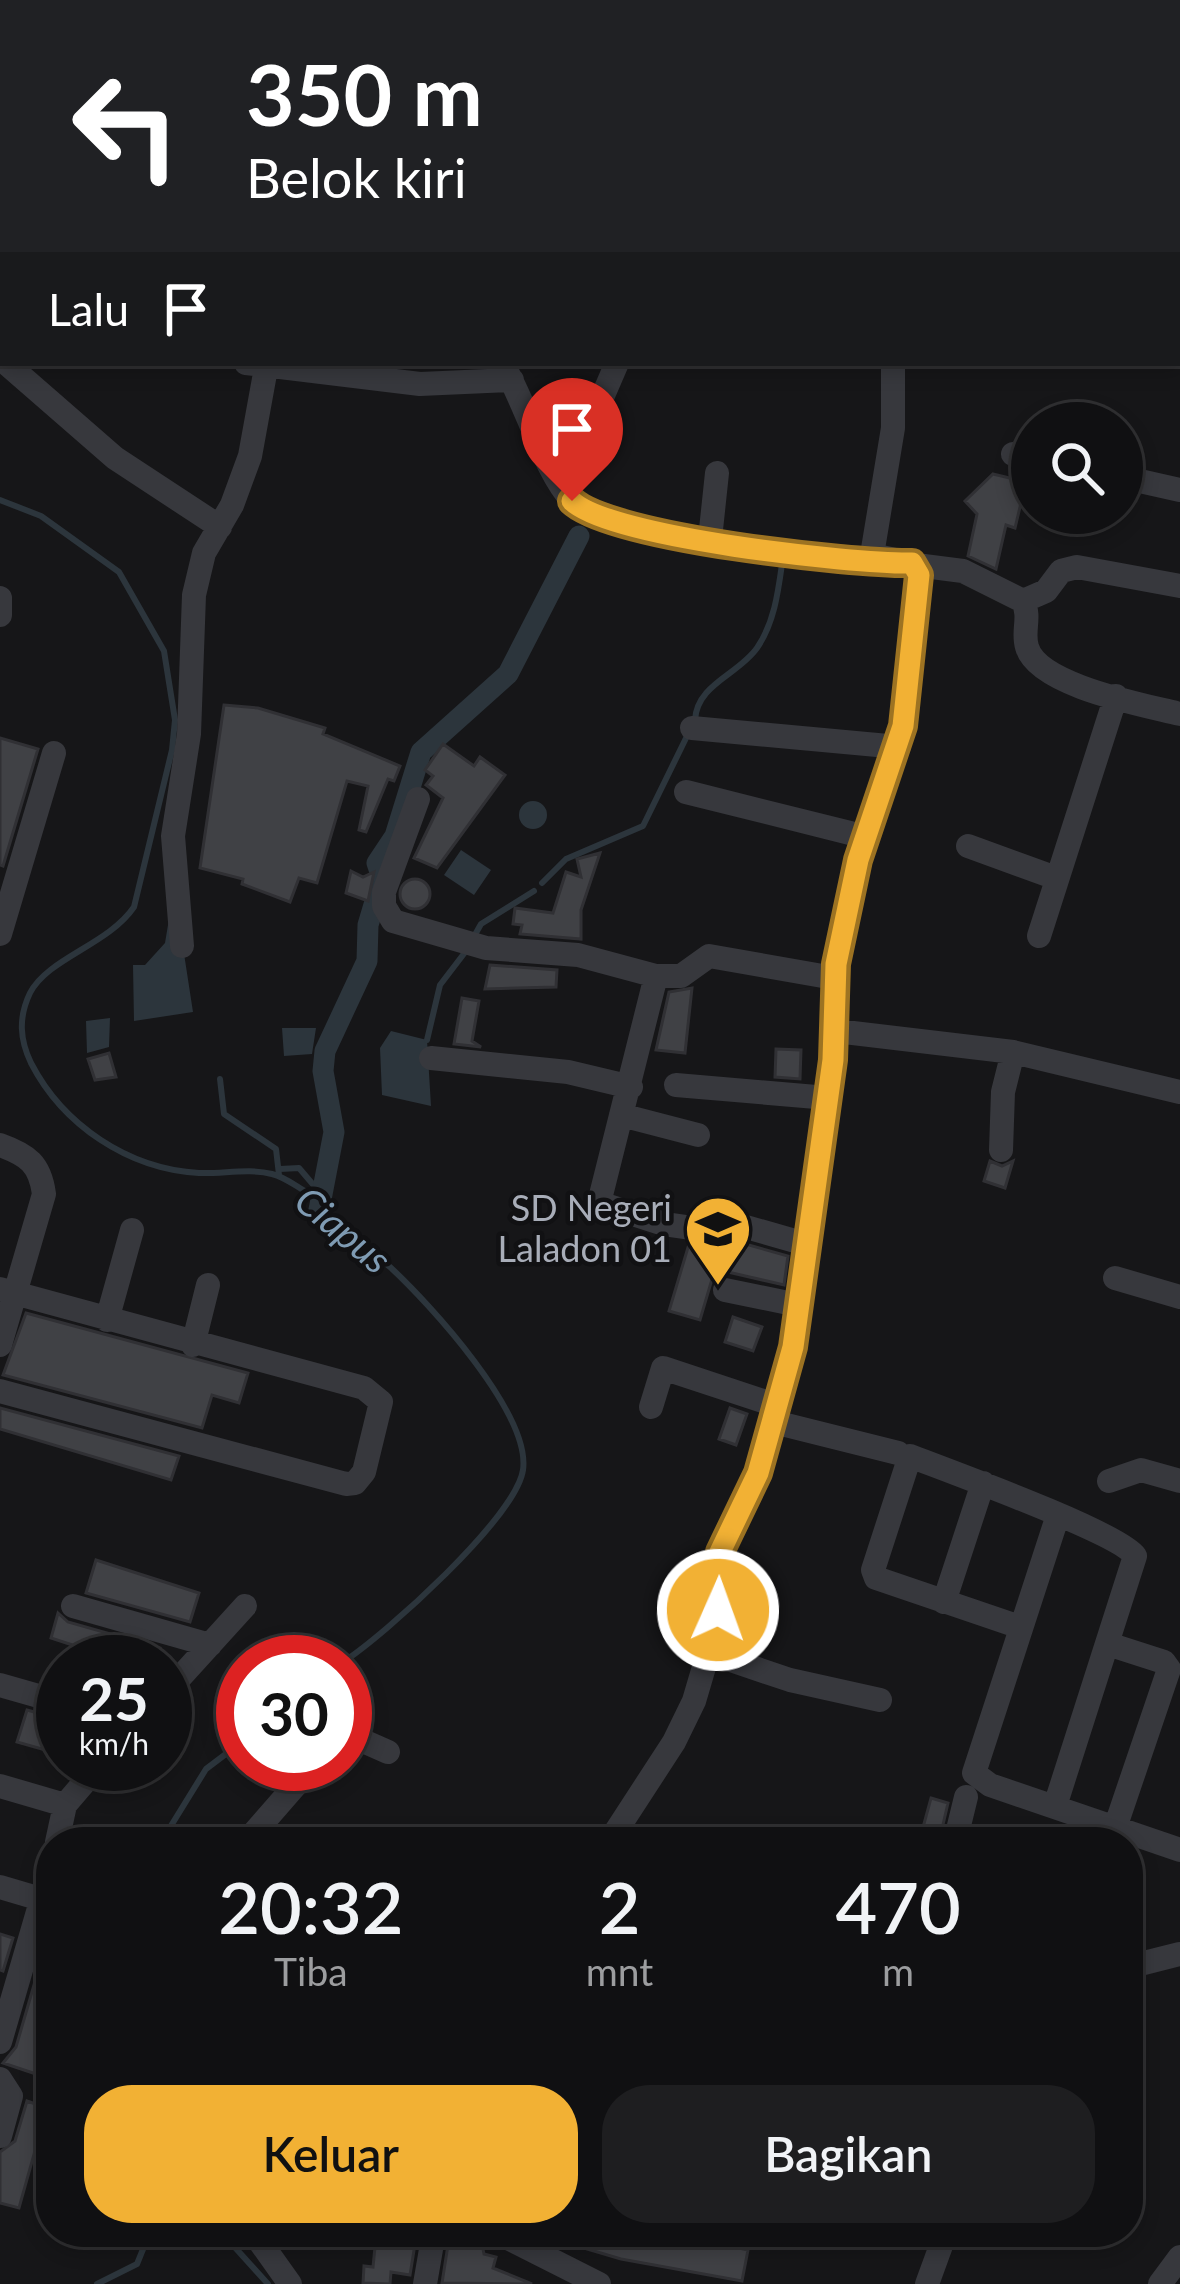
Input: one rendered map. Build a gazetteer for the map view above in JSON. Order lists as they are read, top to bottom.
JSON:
{
  "water": ["Ciapus"],
  "places": {
    "school or university": ["SD Negeri Laladon 01"]
  },
  "page": {
    "turn": ["350 m", "Belok kiri"],
    "then": "Lalu",
    "speed": "25 km/h",
    "limit": "30",
    "eta": [
      "20:32",
      "Tiba",
      "2",
      "mnt",
      "470",
      "m"
    ],
    "buttons": ["Keluar", "Bagikan"]
  }
}
